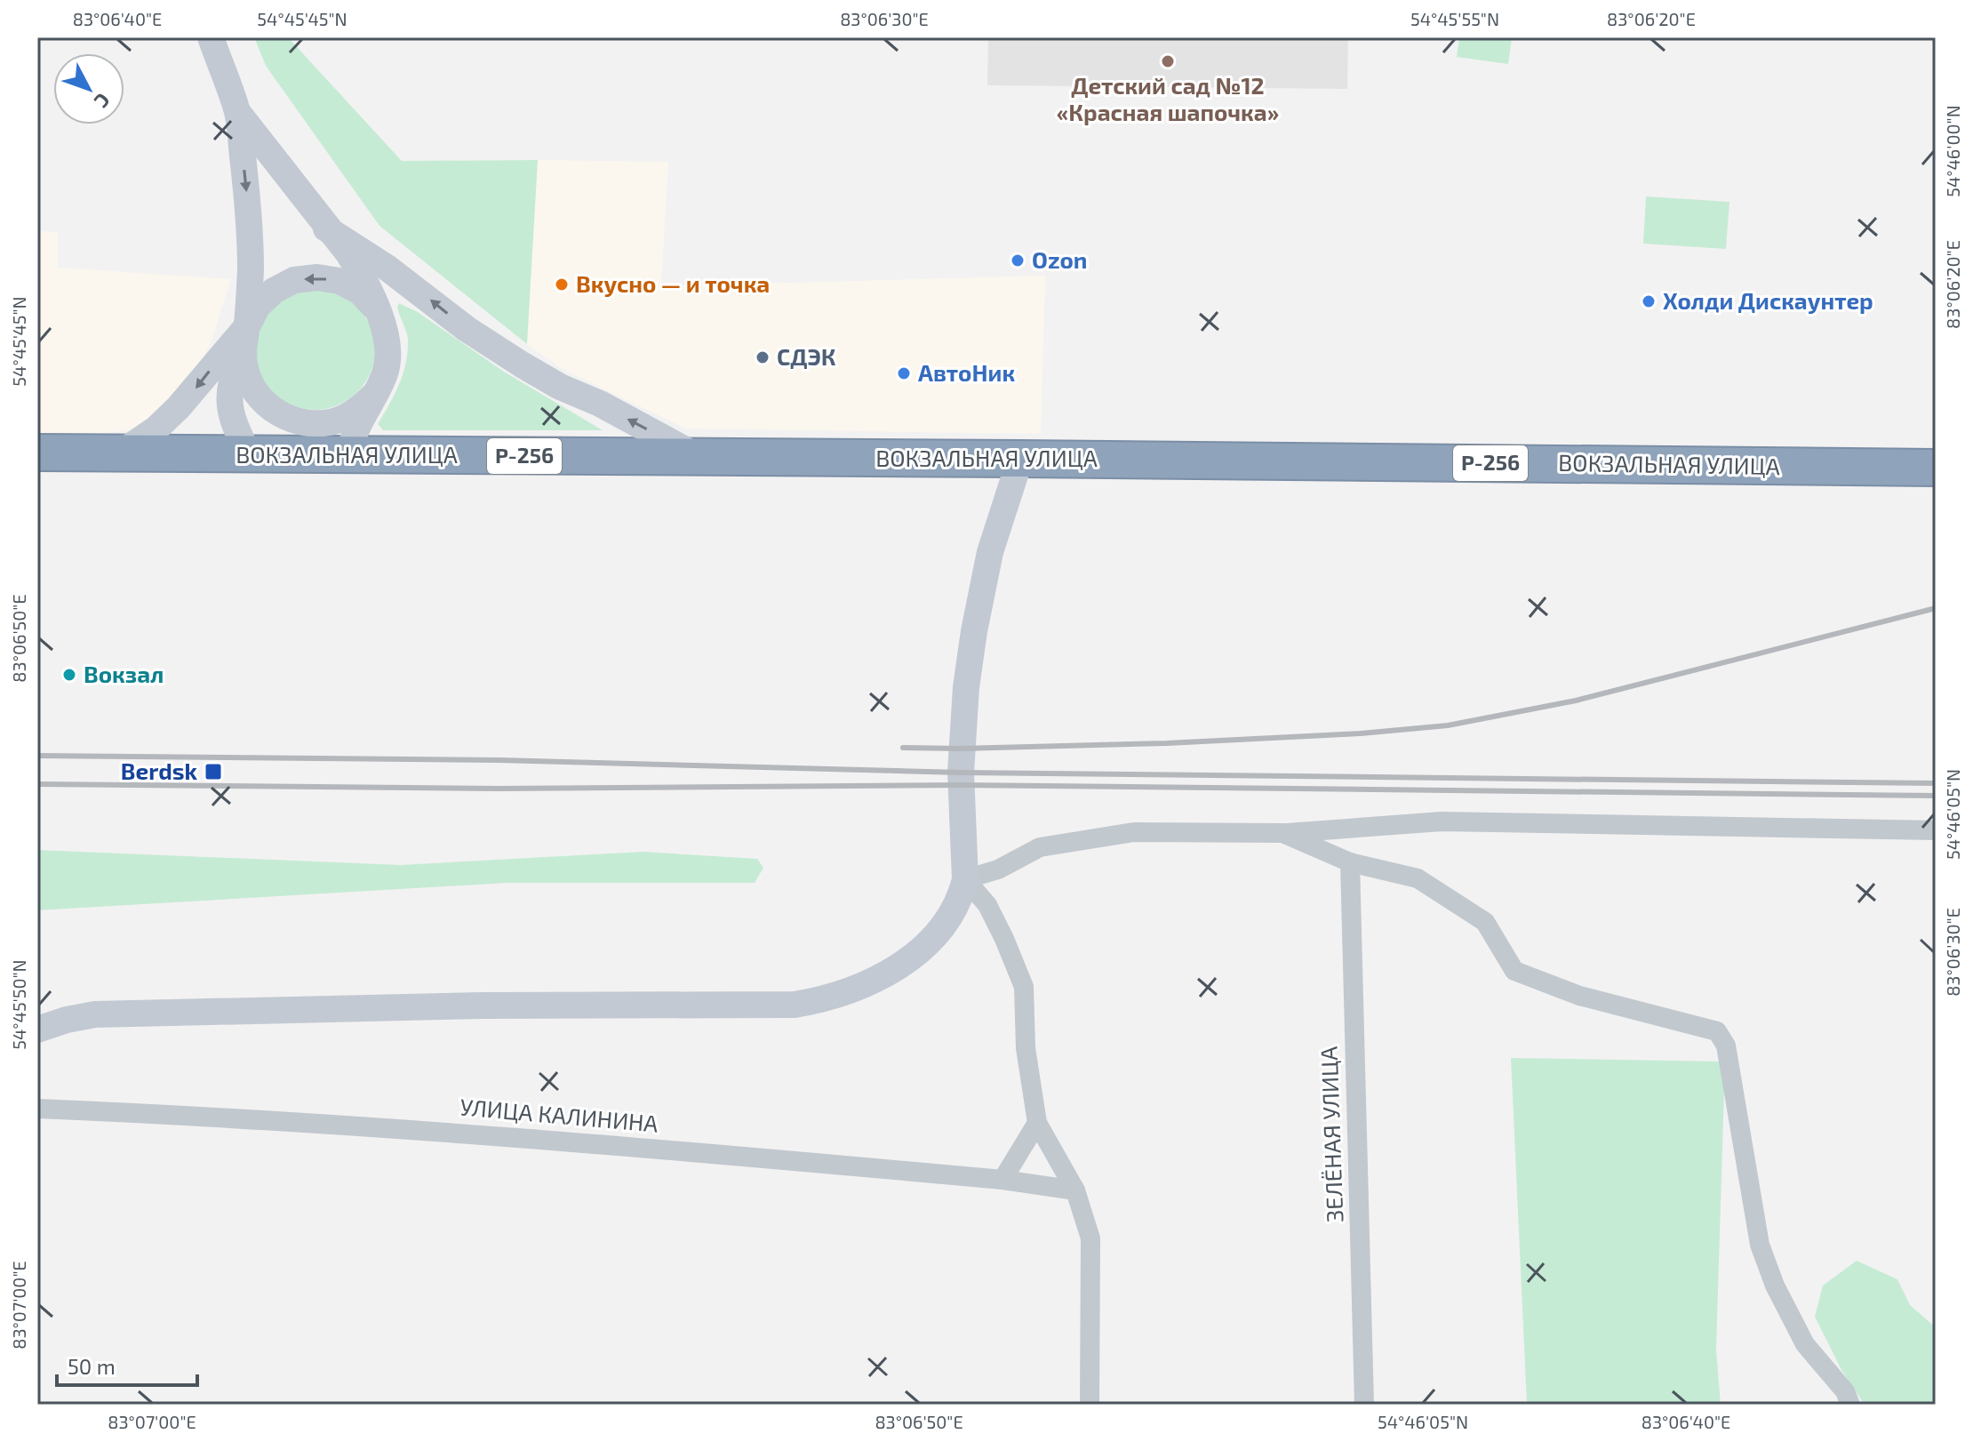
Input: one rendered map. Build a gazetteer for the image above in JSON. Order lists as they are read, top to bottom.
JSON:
{
  "streets": {
    "highway": ["ВОКЗАЛЬНАЯ УЛИЦА", "Р-256"],
    "street": ["УЛИЦА КАЛИНИНА", "ЗЕЛЁНАЯ УЛИЦА"]
  },
  "places": {
    "other": [
      "Детский сад №12 «Красная шапочка»",
      "Ozon",
      "Вкусно — и точка",
      "Холди Дискаунтер",
      "СДЭК",
      "АвтоНик",
      "Вокзал"
    ],
    "transit": ["Berdsk"]
  },
  "scale_bar": "50 m",
  "north": "bottom right",
  "coordinates": [
    "83°06'40\"E",
    "54°45'45\"N",
    "83°06'30\"E",
    "54°45'55\"N",
    "83°06'20\"E",
    "54°46'00\"N",
    "83°06'50\"E",
    "54°46'05\"N",
    "54°45'50\"N",
    "83°07'00\"E"
  ]
}
